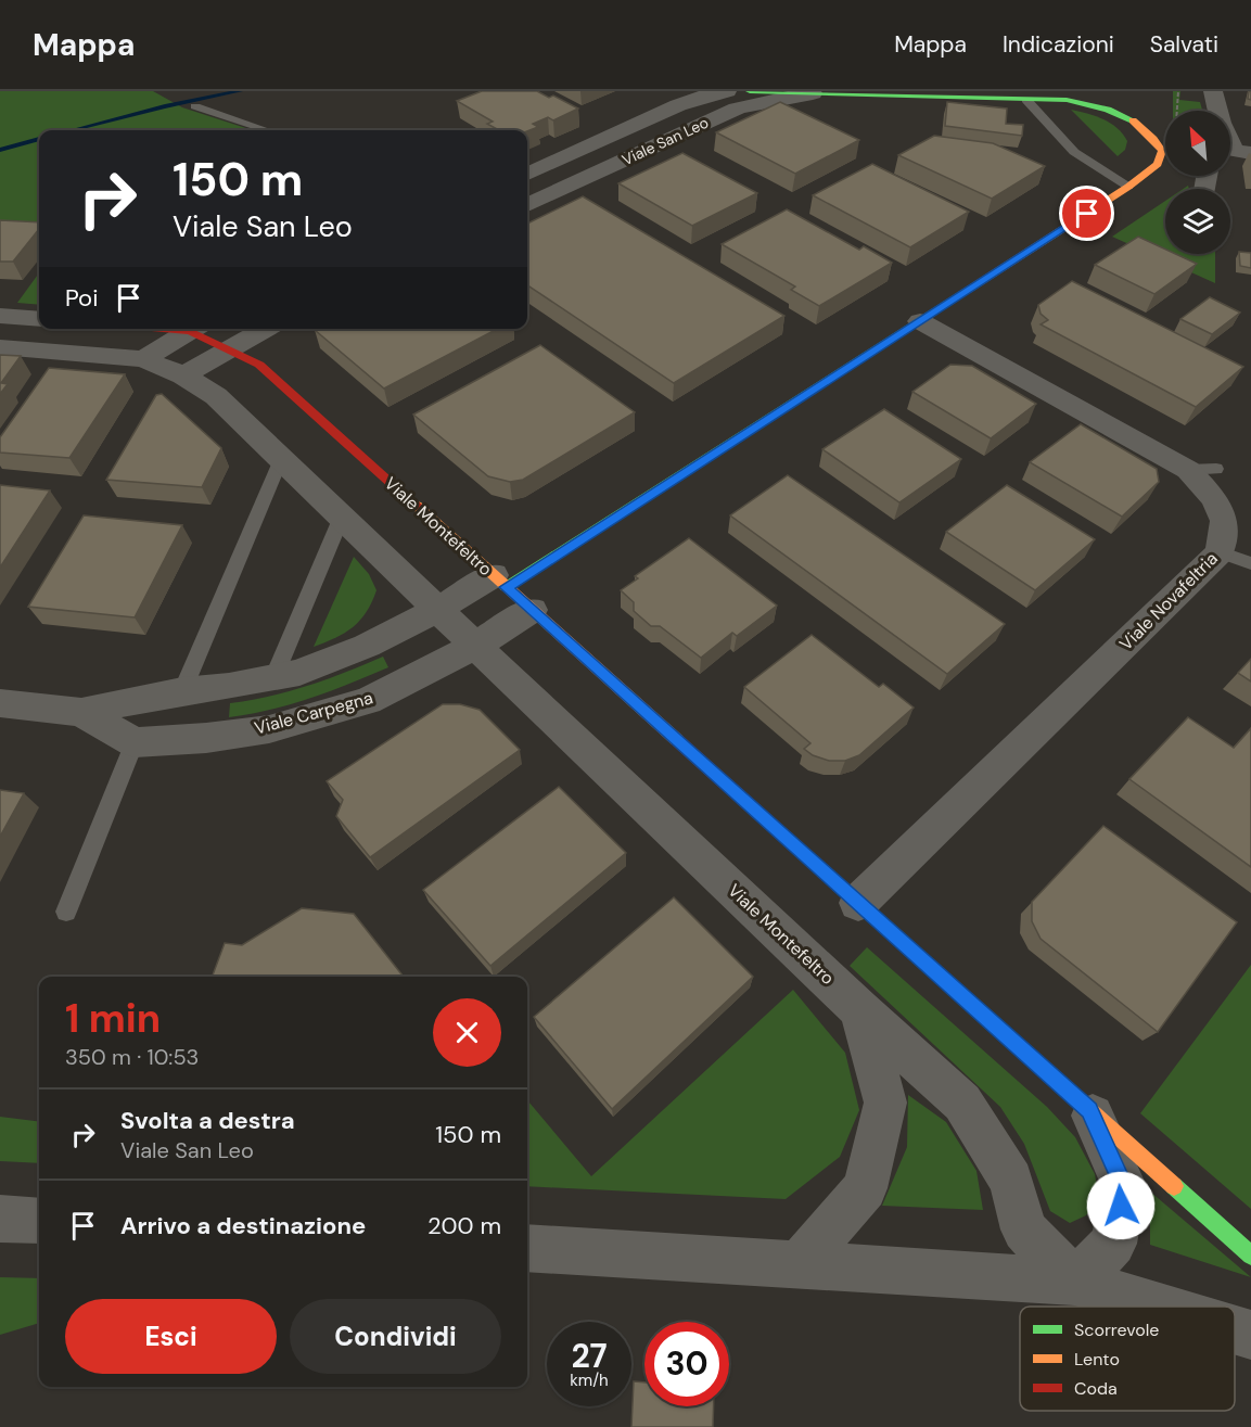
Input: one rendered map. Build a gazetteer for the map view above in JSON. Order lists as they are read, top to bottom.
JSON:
{
  "streets": {
    "street": [
      "Viale San Leo",
      "Viale Montefeltro",
      "Viale Novafeltria",
      "Viale Carpegna"
    ]
  },
  "crossings": [
    ["Viale San Leo", "Viale Montefeltro"],
    ["Viale San Leo", "Viale Novafeltria"],
    ["Viale Montefeltro", "Viale Novafeltria"],
    ["Viale Montefeltro", "Viale Carpegna"]
  ],
  "legend": ["Scorrevole", "Lento", "Coda"],
  "north": "top left",
  "page": {
    "header": "Mappa",
    "nav": ["Mappa", "Indicazioni", "Salvati"],
    "turn": ["150 m", "Viale San Leo"],
    "then": "Poi",
    "heading": ["1 min", "350 m · 10:53"],
    "list": [
      {
        "name": "Svolta a destra",
        "note": "Viale San Leo",
        "value": "150 m"
      },
      {
        "name": "Arrivo a destinazione",
        "value": "200 m"
      }
    ],
    "buttons": ["Esci", "Condividi"],
    "speed": "27 km/h",
    "limit": "30"
  }
}
